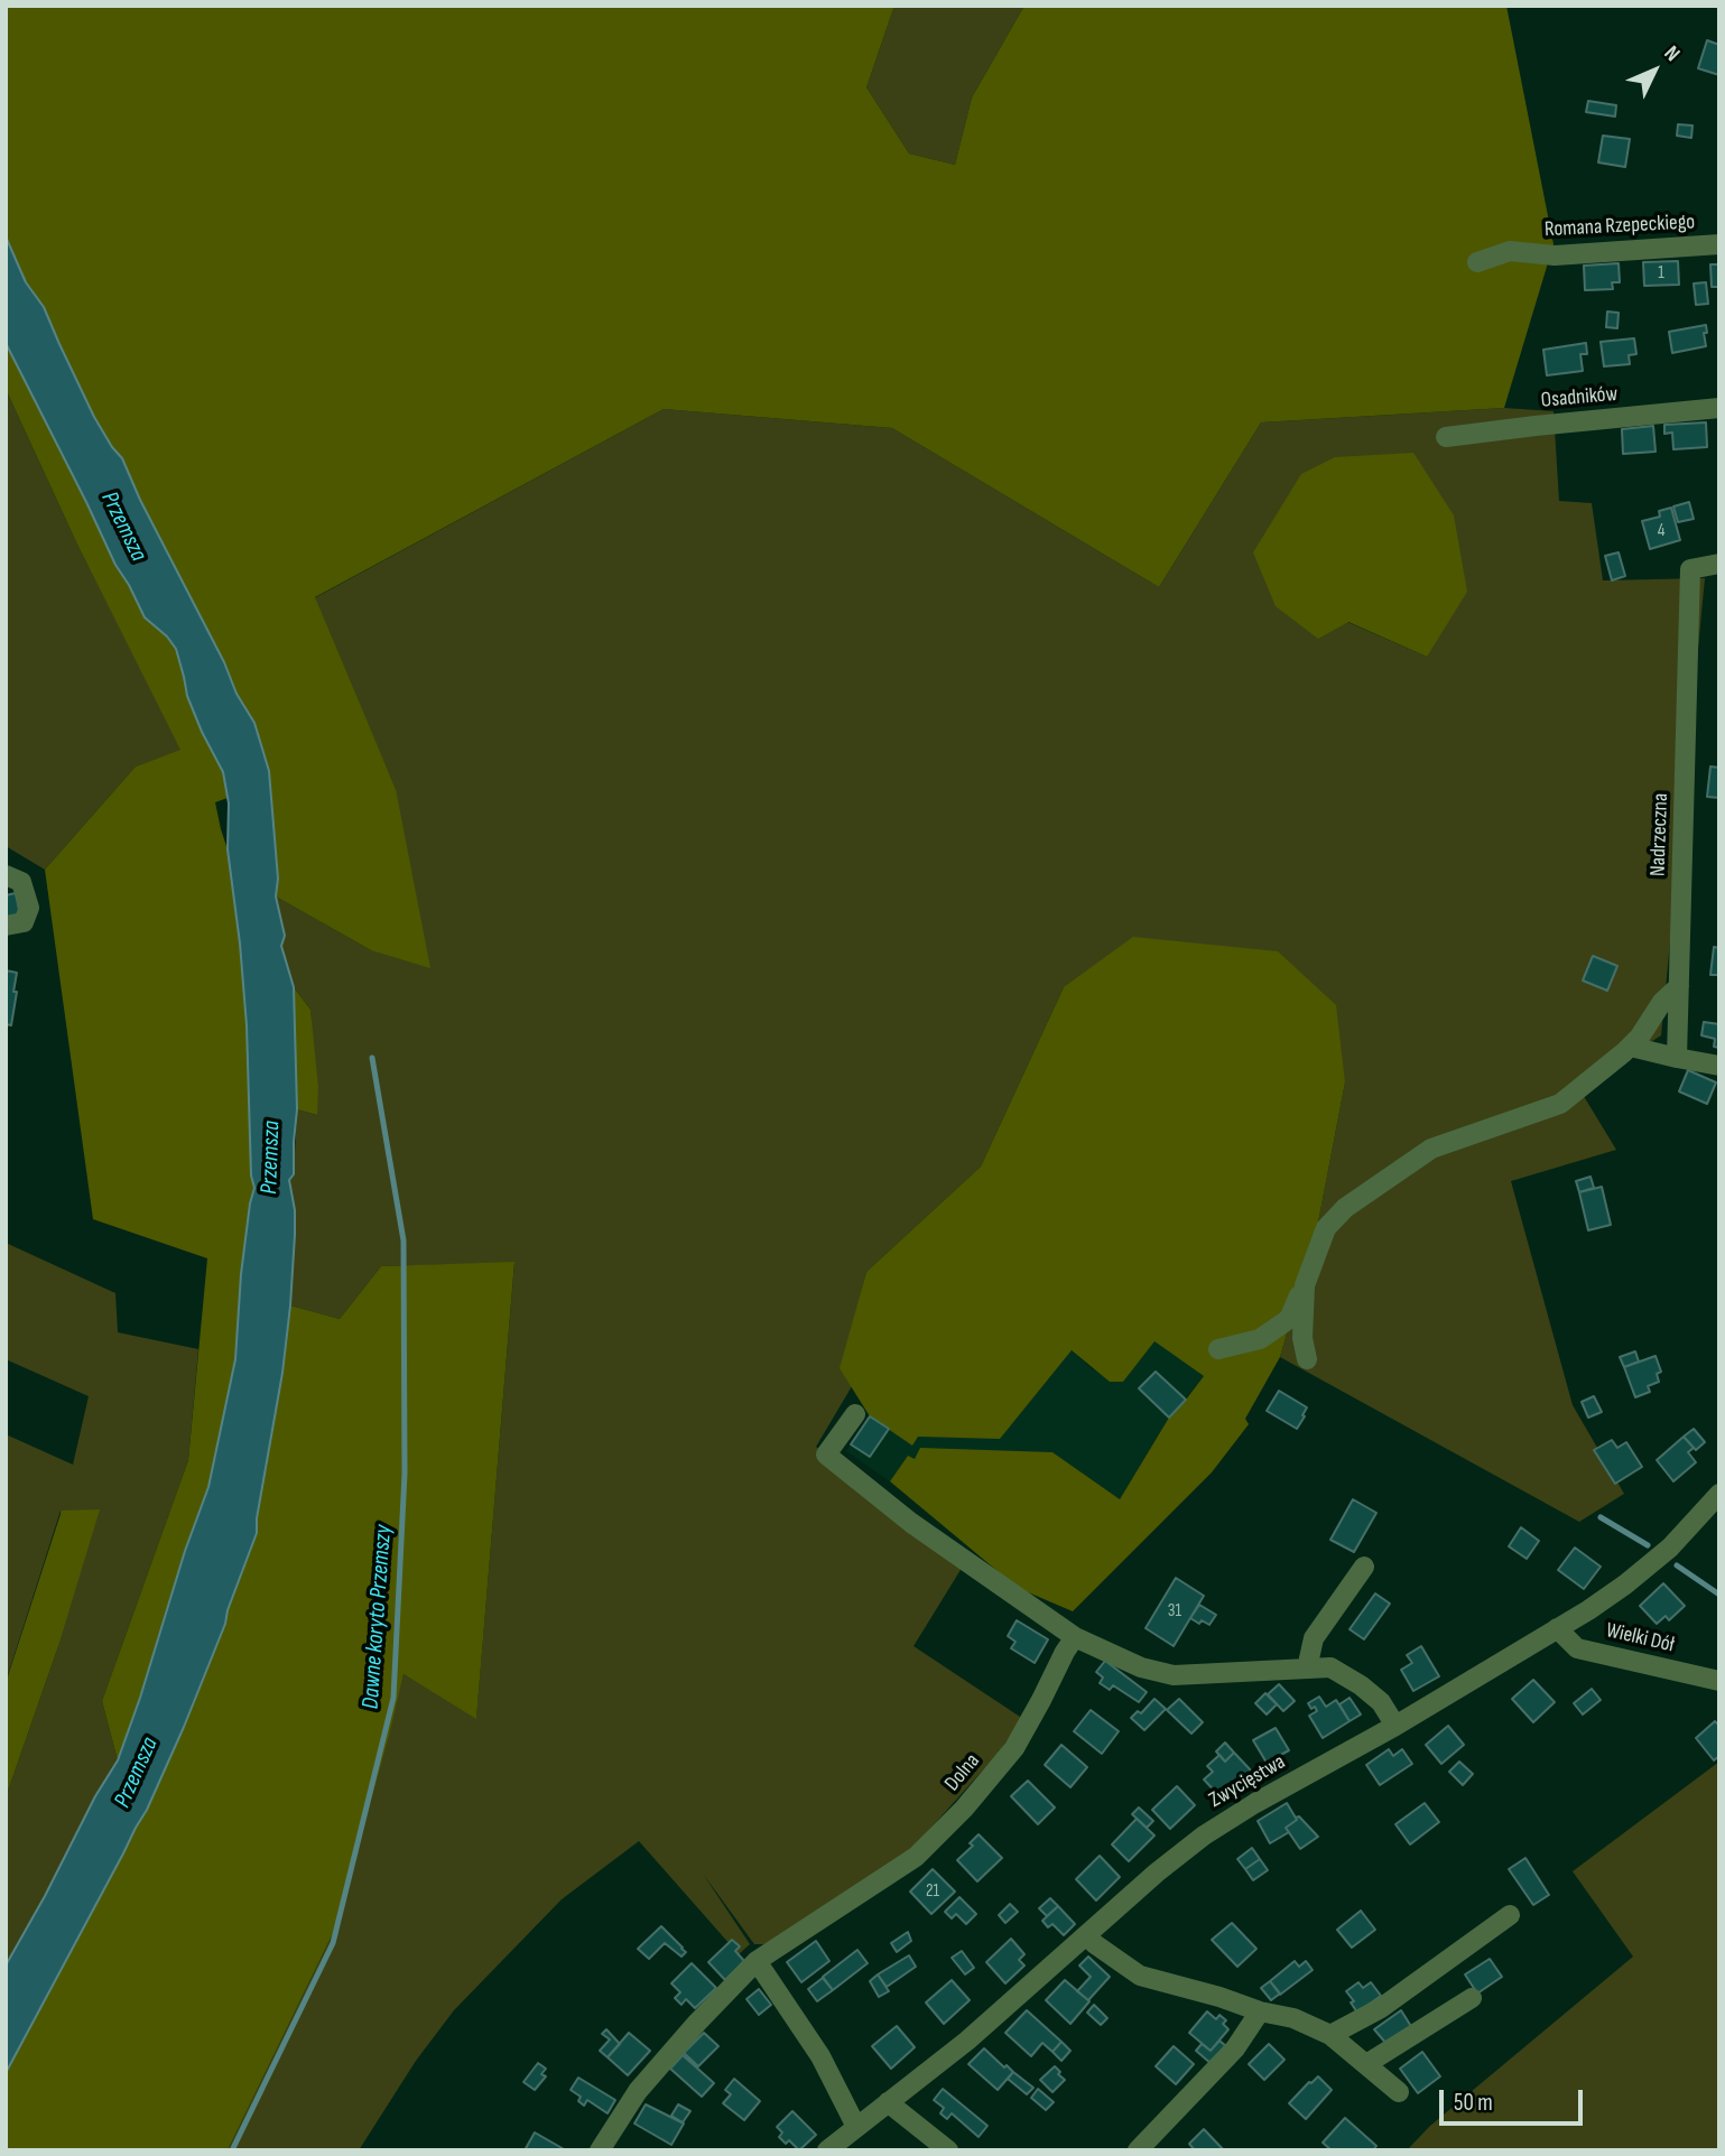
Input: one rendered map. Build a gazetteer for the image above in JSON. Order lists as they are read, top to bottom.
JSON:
{
  "streets": {
    "street": [
      "Romana Rzepeckiego",
      "Osadników",
      "Nadrzeczna",
      "Wielki Dół",
      "Dolna",
      "Zwycięstwa"
    ]
  },
  "crossings": [
    ["Wielki Dół", "Zwycięstwa"]
  ],
  "water": ["Przemsza", "Dawne koryto Przemszy"],
  "house_numbers": [
    "1",
    "4",
    "31",
    "21"
  ],
  "scale_bar": "50 m",
  "north": "top right"
}
